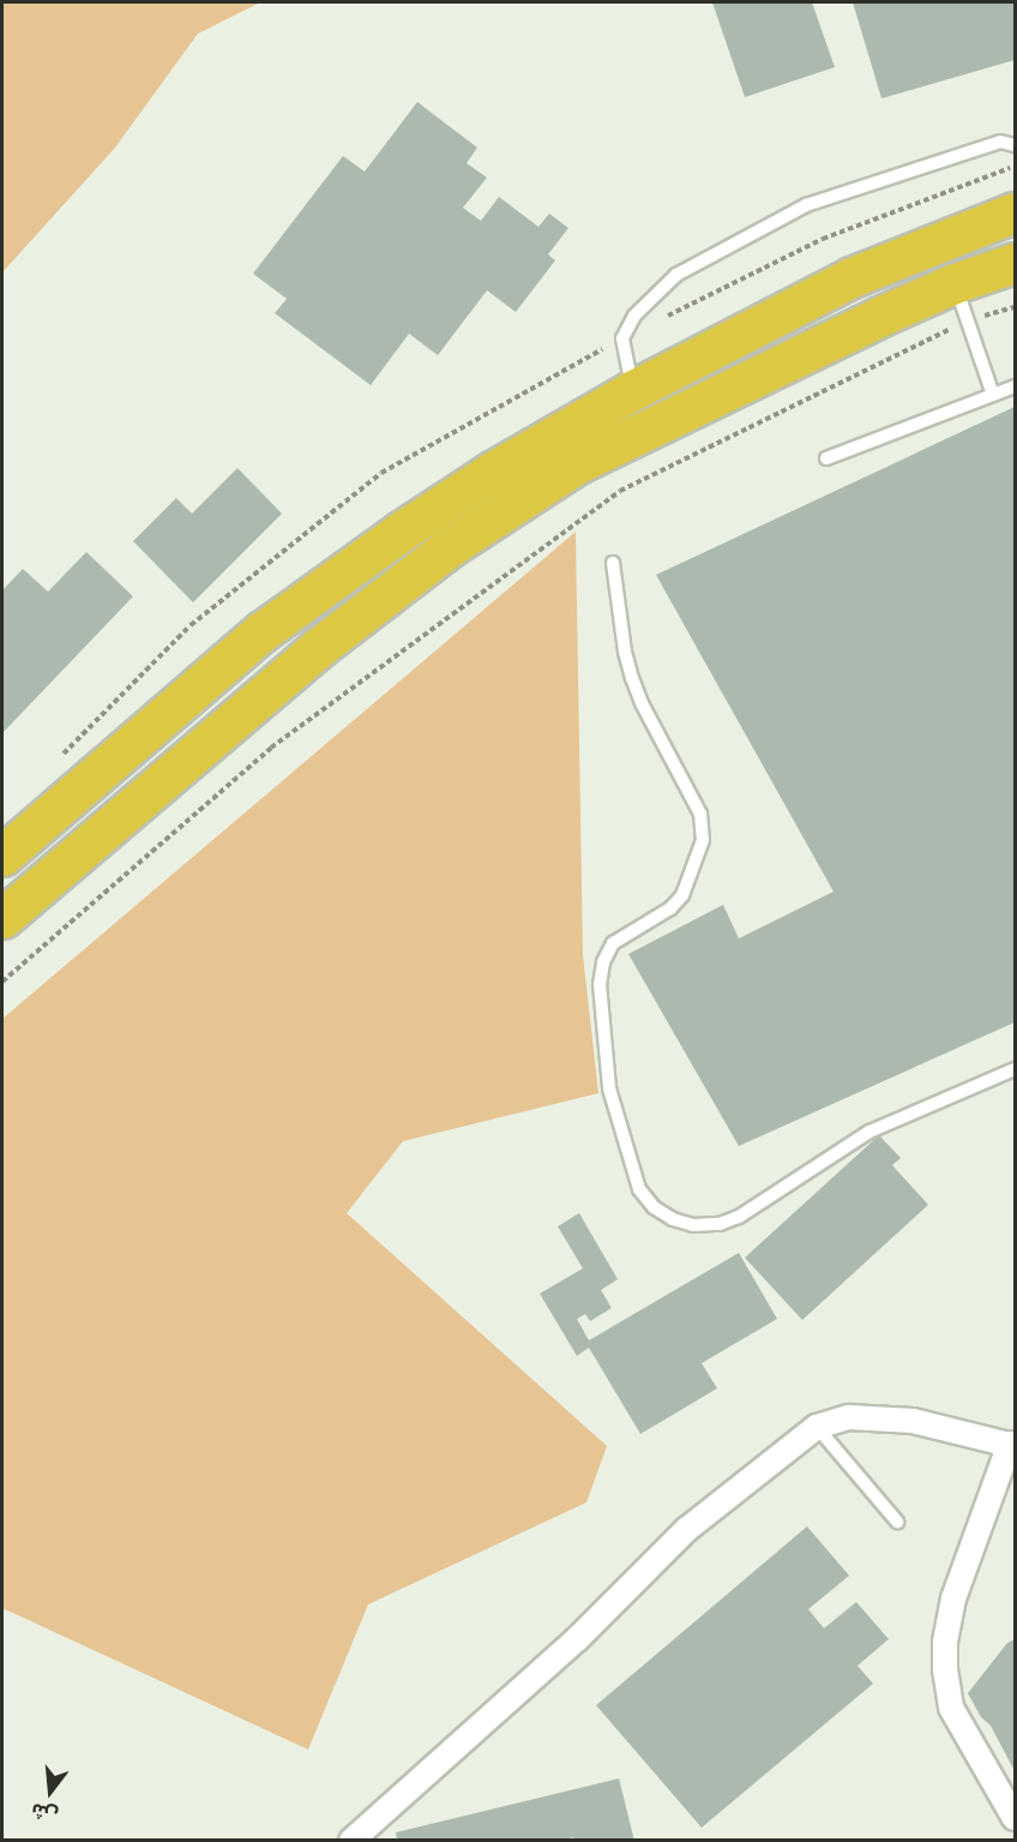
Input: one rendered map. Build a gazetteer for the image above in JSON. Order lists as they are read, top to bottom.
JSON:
{
  "north": "bottom"
}
